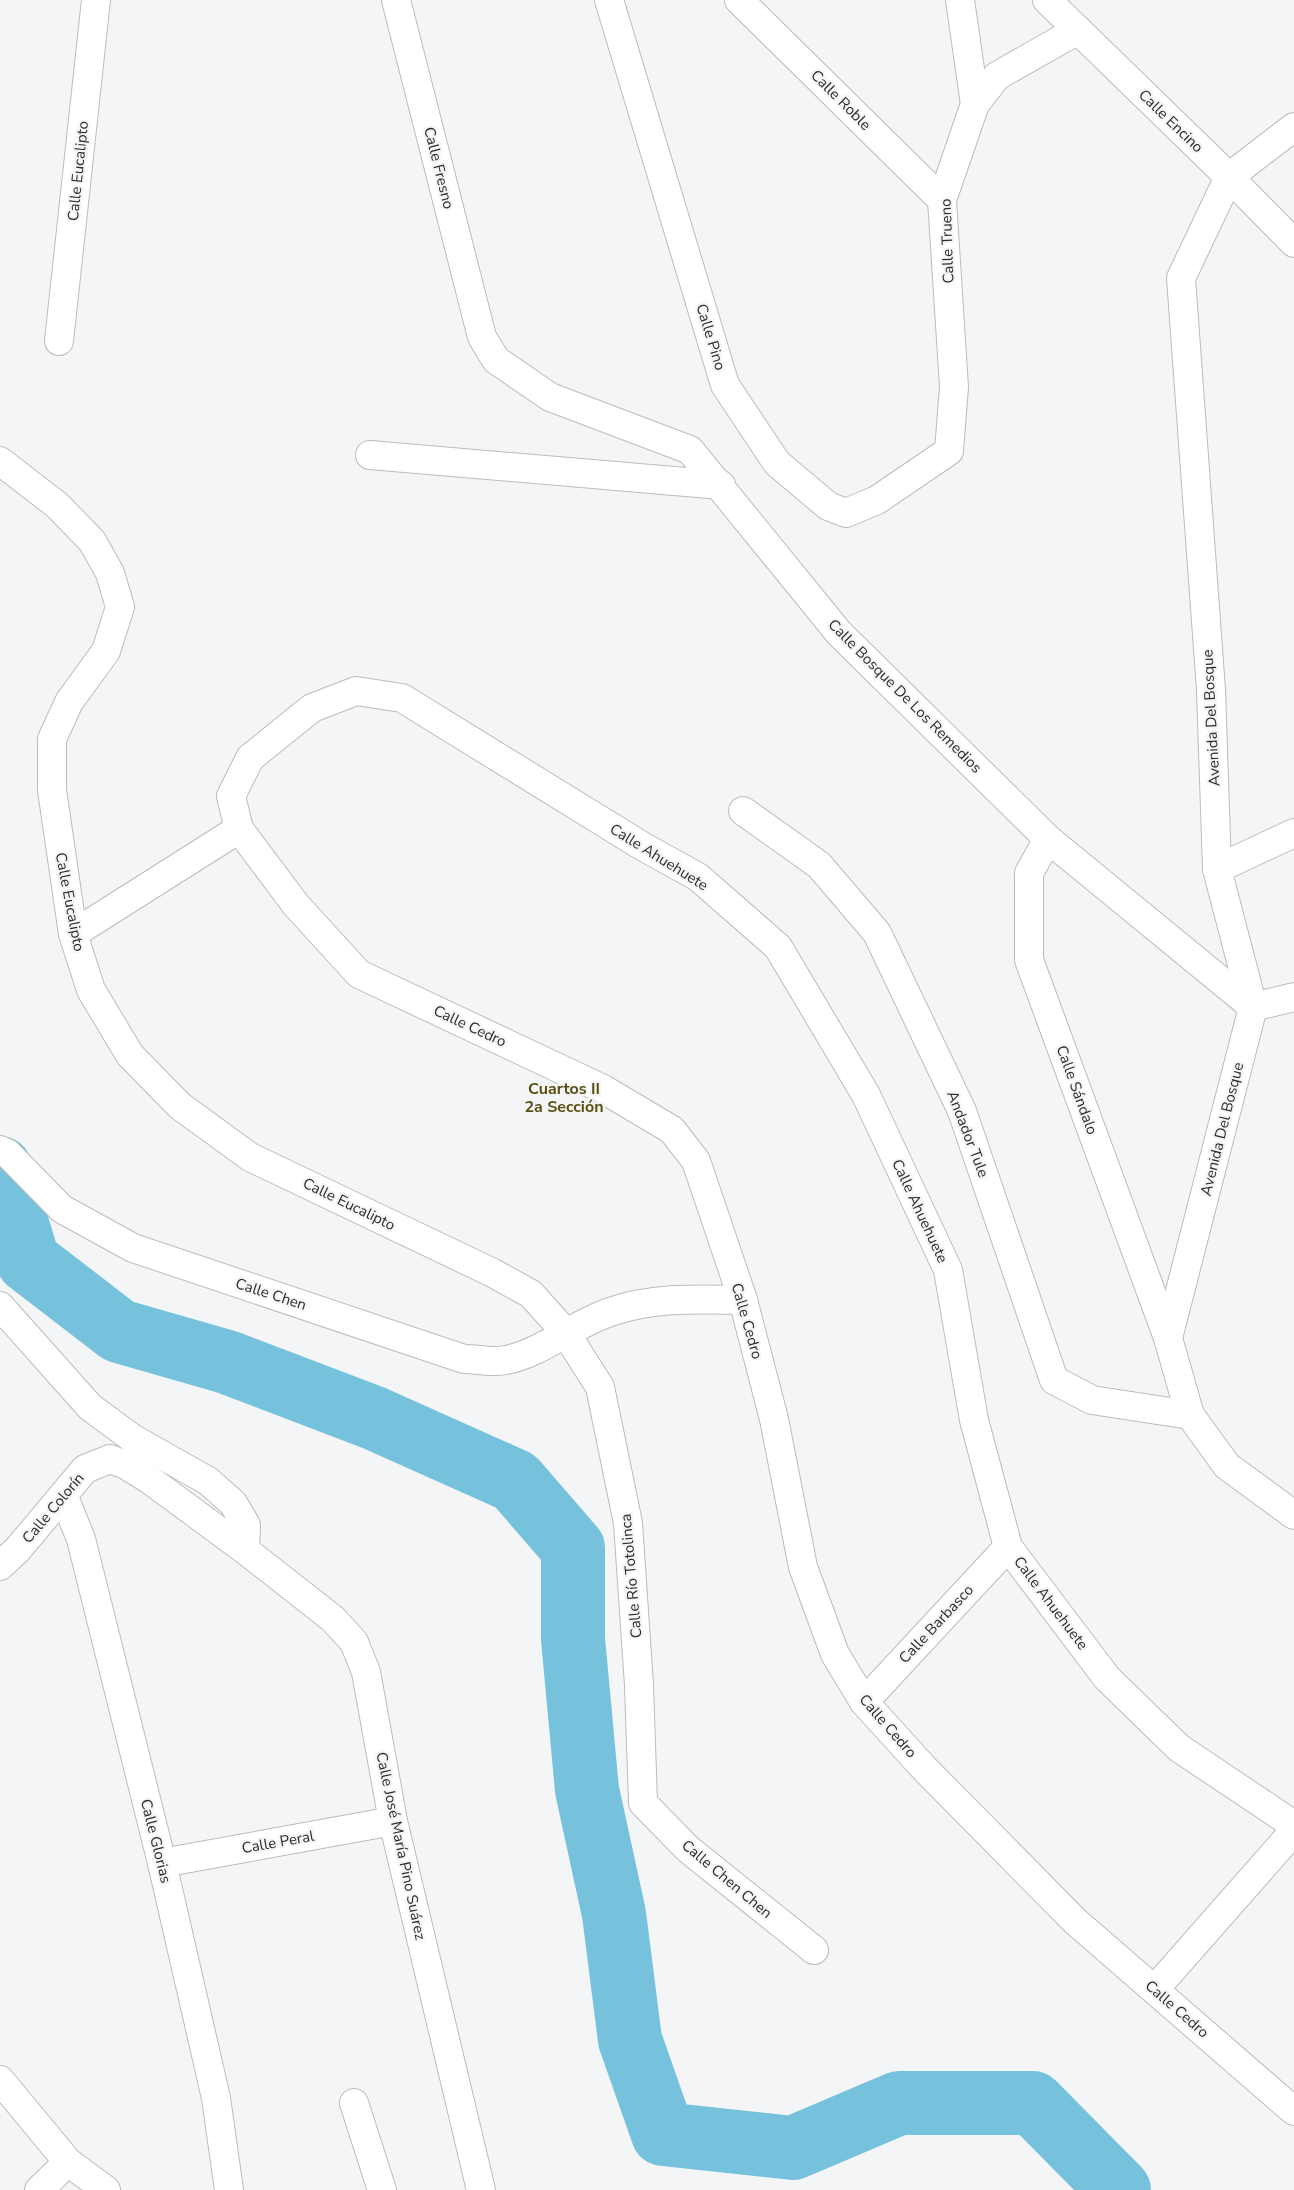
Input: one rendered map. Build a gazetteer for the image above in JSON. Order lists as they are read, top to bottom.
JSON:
{
  "streets": {
    "street": [
      "Calle Roble",
      "Calle Encino",
      "Calle Fresno",
      "Calle Eucalipto",
      "Calle Trueno",
      "Calle Pino",
      "Calle Bosque De Los Remedios",
      "Avenida Del Bosque",
      "Calle Ahuehuete",
      "Calle Cedro",
      "Calle Sándalo",
      "Andador Tule",
      "Calle Chen",
      "Calle Colorín",
      "Calle Río Totolinca",
      "Calle Barbasco",
      "Calle Glorias",
      "Calle Peral",
      "Calle José María Pino Suárez",
      "Calle Chen Chen"
    ]
  },
  "crossings": [
    ["Calle Roble", "Calle Trueno"],
    ["Calle Encino", "Calle Trueno"],
    ["Calle Encino", "Avenida Del Bosque"],
    ["Calle Fresno", "Calle Bosque De Los Remedios"],
    ["Calle Eucalipto", "Calle Chen"],
    ["Calle Eucalipto", "Calle Río Totolinca"],
    ["Calle Trueno", "Calle Pino"],
    ["Calle Bosque De Los Remedios", "Avenida Del Bosque"],
    ["Calle Bosque De Los Remedios", "Calle Sándalo"],
    ["Avenida Del Bosque", "Calle Sándalo"],
    ["Calle Ahuehuete", "Calle Cedro"],
    ["Calle Ahuehuete", "Calle Barbasco"],
    ["Calle Cedro", "Calle Chen"],
    ["Calle Cedro", "Calle Barbasco"],
    ["Calle Sándalo", "Andador Tule"],
    ["Calle Chen", "Calle Río Totolinca"],
    ["Calle Colorín", "Calle Glorias"],
    ["Calle Colorín", "Calle José María Pino Suárez"],
    ["Calle Río Totolinca", "Calle Chen Chen"],
    ["Calle Glorias", "Calle Peral"],
    ["Calle Peral", "Calle José María Pino Suárez"]
  ],
  "districts": ["Cuartos II 2a Sección"]
}
